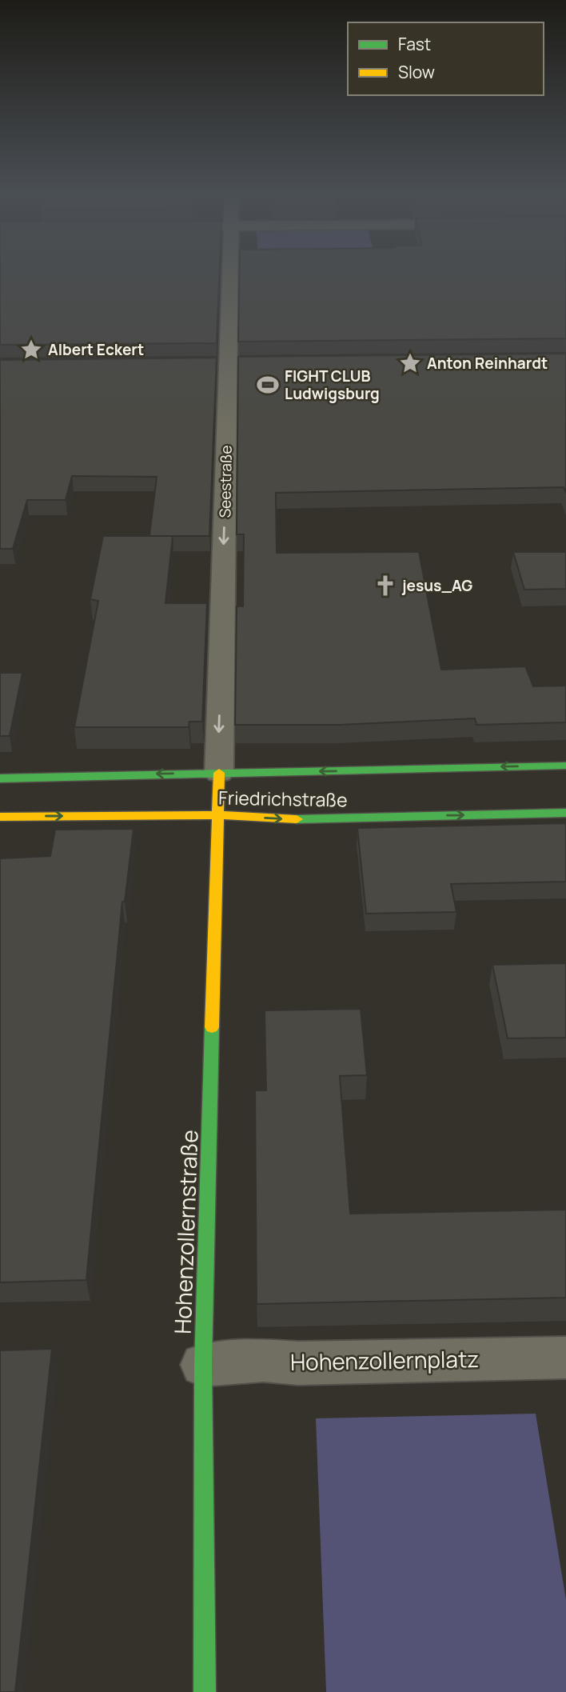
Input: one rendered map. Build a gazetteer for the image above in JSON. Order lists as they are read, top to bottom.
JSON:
{
  "streets": {
    "main road": ["Friedrichstraße", "Hohenzollernstraße"],
    "street": ["Seestraße", "Hohenzollernplatz"]
  },
  "crossings": [
    ["Seestraße", "Friedrichstraße"],
    ["Seestraße", "Hohenzollernstraße"],
    ["Friedrichstraße", "Hohenzollernstraße"],
    ["Hohenzollernstraße", "Hohenzollernplatz"]
  ],
  "one_way": ["Seestraße"],
  "places": {
    "place": ["Albert Eckert", "Anton Reinhardt"],
    "sports": ["FIGHT CLUB Ludwigsburg"],
    "church": ["jesus_AG"]
  },
  "legend": ["Fast", "Slow"]
}
